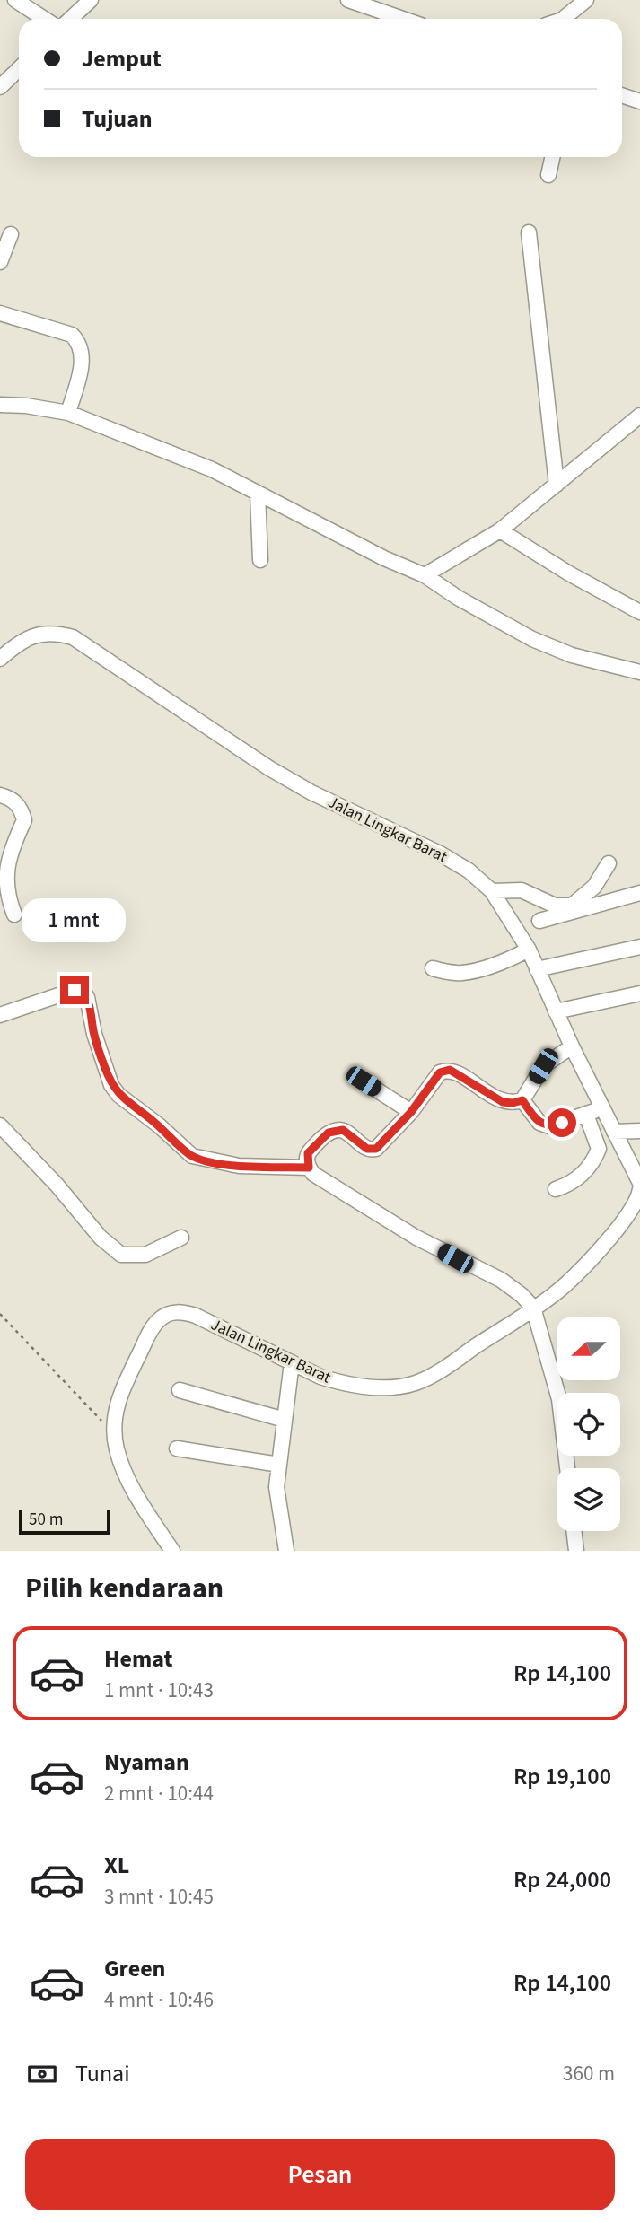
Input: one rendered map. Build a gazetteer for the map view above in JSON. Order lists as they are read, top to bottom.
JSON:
{
  "streets": {
    "street": ["Jalan Lingkar Barat"]
  },
  "scale_bar": "50 m",
  "north": "left",
  "page": {
    "banner": ["Jemput", "Tujuan"],
    "bubble": "1 mnt",
    "scale": "50 m",
    "heading": "Pilih kendaraan",
    "list": [
      {
        "name": "Hemat",
        "note": "1 mnt · 10:43",
        "value": "Rp 14,100"
      },
      {
        "name": "Nyaman",
        "note": "2 mnt · 10:44",
        "value": "Rp 19,100"
      },
      {
        "name": "XL",
        "note": "3 mnt · 10:45",
        "value": "Rp 24,000"
      },
      {
        "name": "Green",
        "note": "4 mnt · 10:46",
        "value": "Rp 14,100"
      }
    ],
    "pay": ["Tunai", "360 m"],
    "buttons": "Pesan"
  }
}
